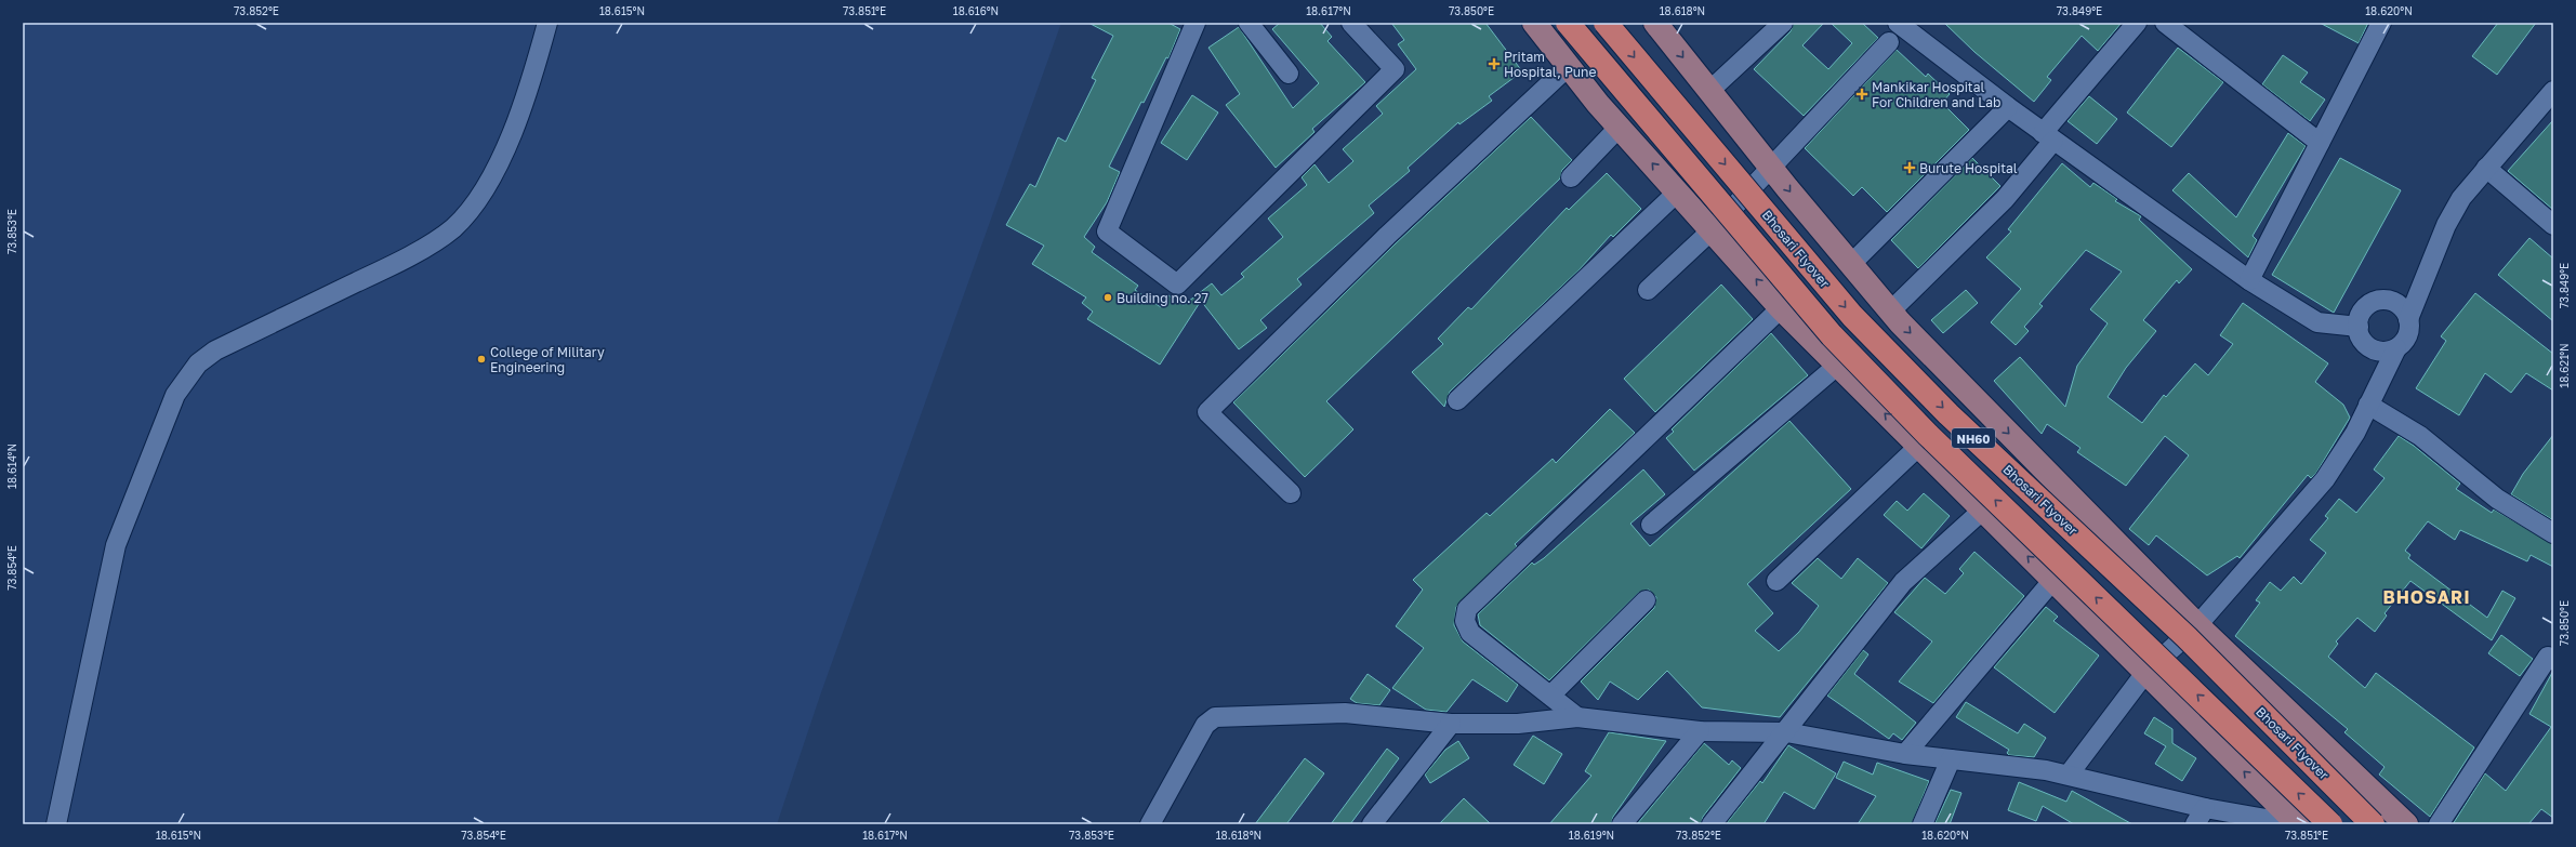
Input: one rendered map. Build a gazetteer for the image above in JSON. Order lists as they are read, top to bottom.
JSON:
{
  "streets": {
    "highway": ["Bhosari Flyover", "NH60"]
  },
  "districts": ["BHOSARI"],
  "places": {
    "health": ["Pritam Hospital, Pune", "Mankikar Hospital For Children and Lab", "Burute Hospital"],
    "other": ["Building no. 27", "College of Military Engineering"]
  },
  "coordinates": [
    "73.852°E",
    "18.615°N",
    "73.851°E",
    "18.616°N",
    "18.617°N",
    "73.850°E",
    "18.618°N",
    "73.849°E",
    "18.620°N",
    "73.853°E",
    "18.621°N",
    "18.614°N",
    "73.854°E",
    "18.619°N"
  ]
}
